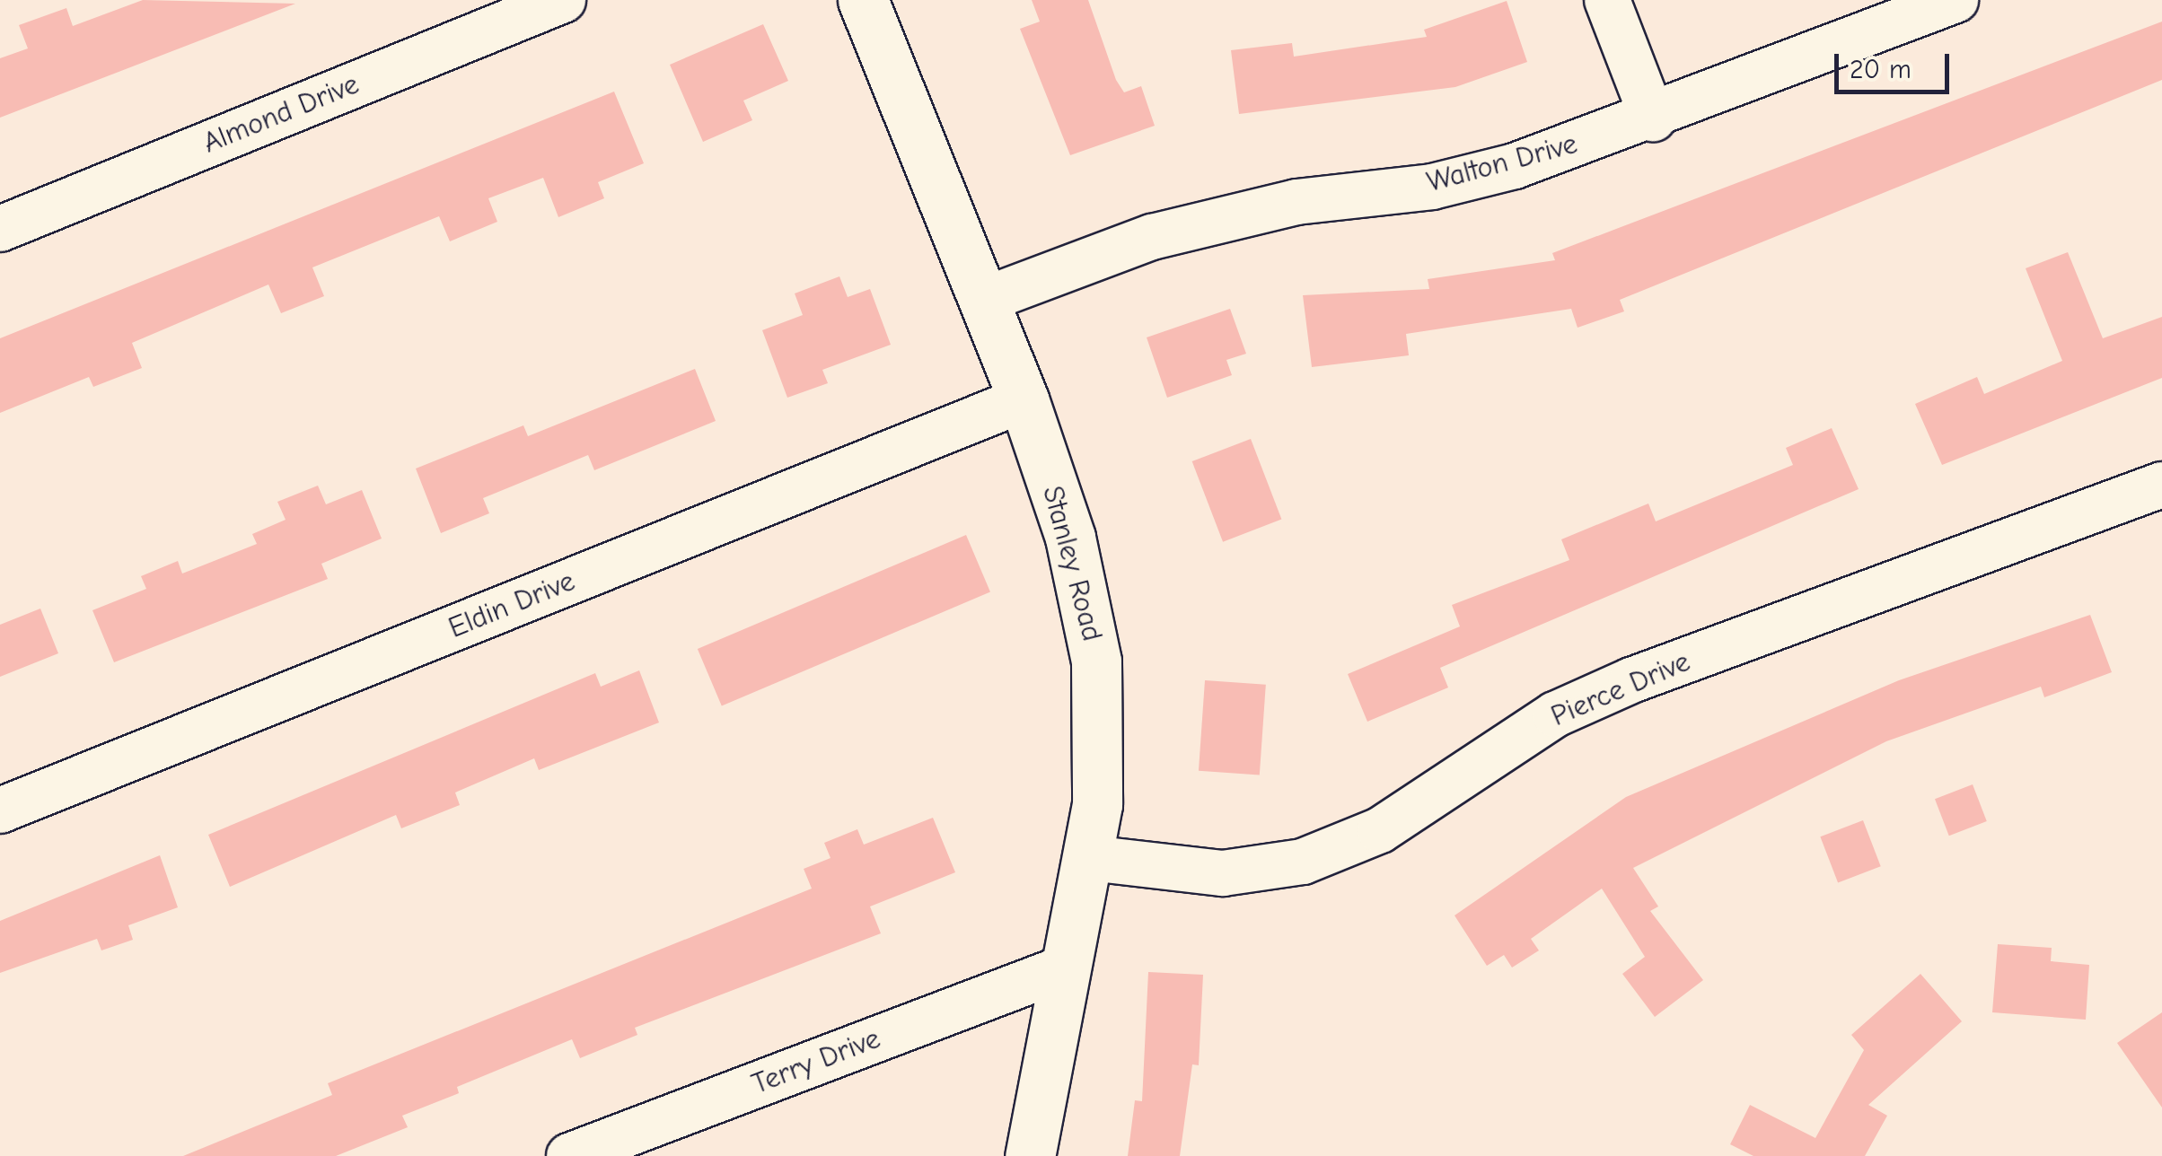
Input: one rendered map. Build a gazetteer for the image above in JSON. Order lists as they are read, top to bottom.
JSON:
{
  "streets": {
    "street": [
      "Almond Drive",
      "Walton Drive",
      "Stanley Road",
      "Eldin Drive",
      "Pierce Drive",
      "Terry Drive"
    ]
  },
  "crossings": [
    ["Walton Drive", "Stanley Road"],
    ["Stanley Road", "Eldin Drive"],
    ["Stanley Road", "Pierce Drive"],
    ["Stanley Road", "Terry Drive"]
  ],
  "scale_bar": "20 m"
}
